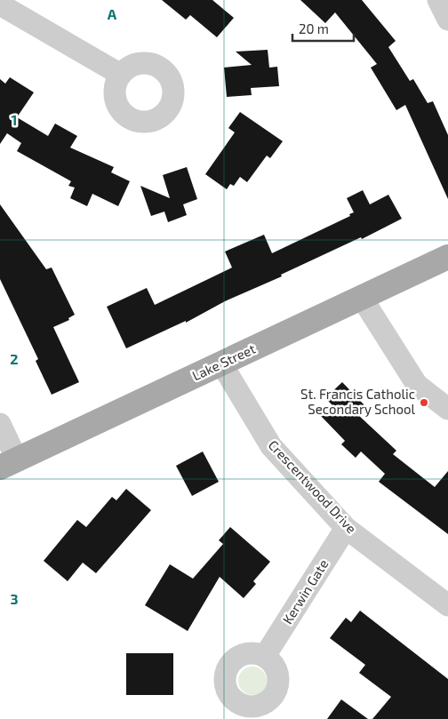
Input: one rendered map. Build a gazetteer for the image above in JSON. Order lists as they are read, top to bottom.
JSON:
{
  "streets": {
    "main road": ["Lake Street"],
    "street": ["Crescentwood Drive", "Kerwin Gate"]
  },
  "crossings": [
    ["Lake Street", "Crescentwood Drive"],
    ["Crescentwood Drive", "Kerwin Gate"]
  ],
  "places": ["St. Francis Catholic Secondary School"],
  "scale_bar": "20 m",
  "grid": {
    "columns": ["A"],
    "rows": ["1", "2", "3"]
  }
}
